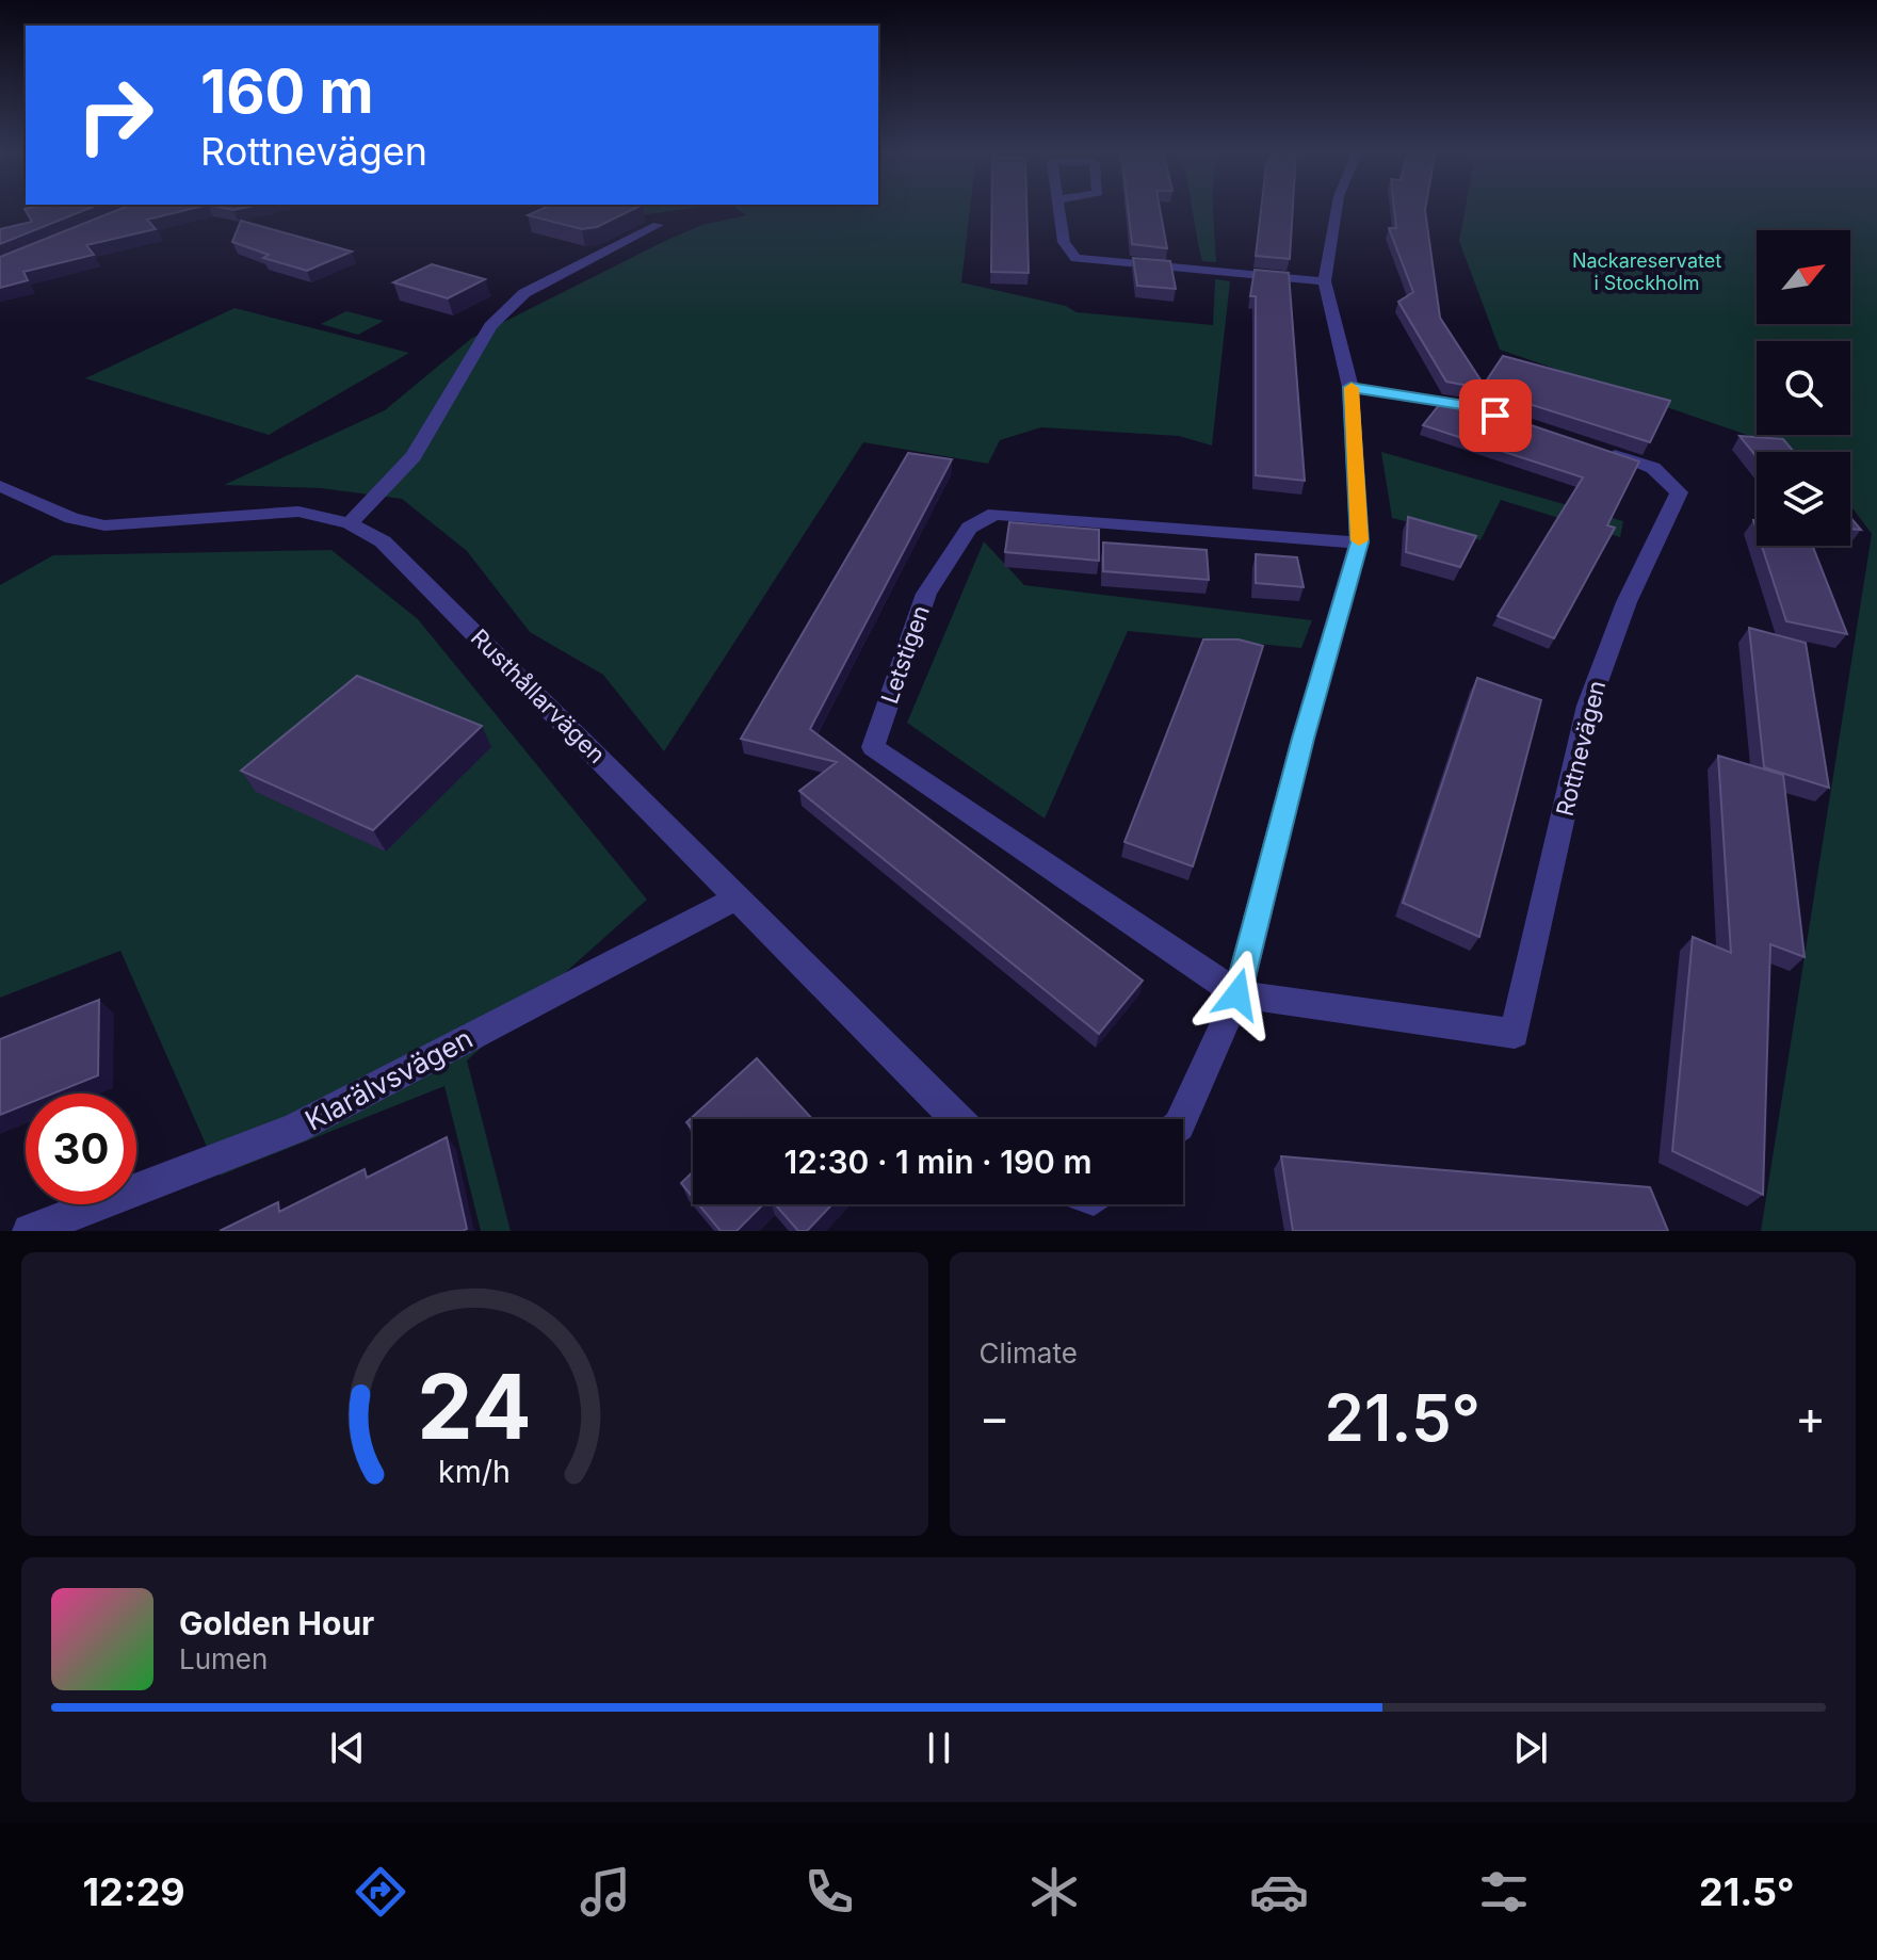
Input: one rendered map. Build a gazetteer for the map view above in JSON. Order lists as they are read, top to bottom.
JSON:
{
  "streets": {
    "street": [
      "Letstigen",
      "Rusthållarvägen",
      "Rottnevägen",
      "Klarälvsvägen"
    ]
  },
  "crossings": [
    ["Letstigen", "Rottnevägen"],
    ["Rusthållarvägen", "Klarälvsvägen"]
  ],
  "parks": ["Nackareservatet i Stockholm"],
  "north": "top right",
  "page": {
    "turn": ["160 m", "Rottnevägen"],
    "limit": "30",
    "trip": "12:30 · 1 min · 190 m",
    "tile": "Climate",
    "heat": ["−", "21.5°", "+"],
    "song": ["Golden Hour", "Lumen"],
    "tabs": ["12:29", "21.5°"],
    "gauge": ["24", "km/h"]
  }
}
